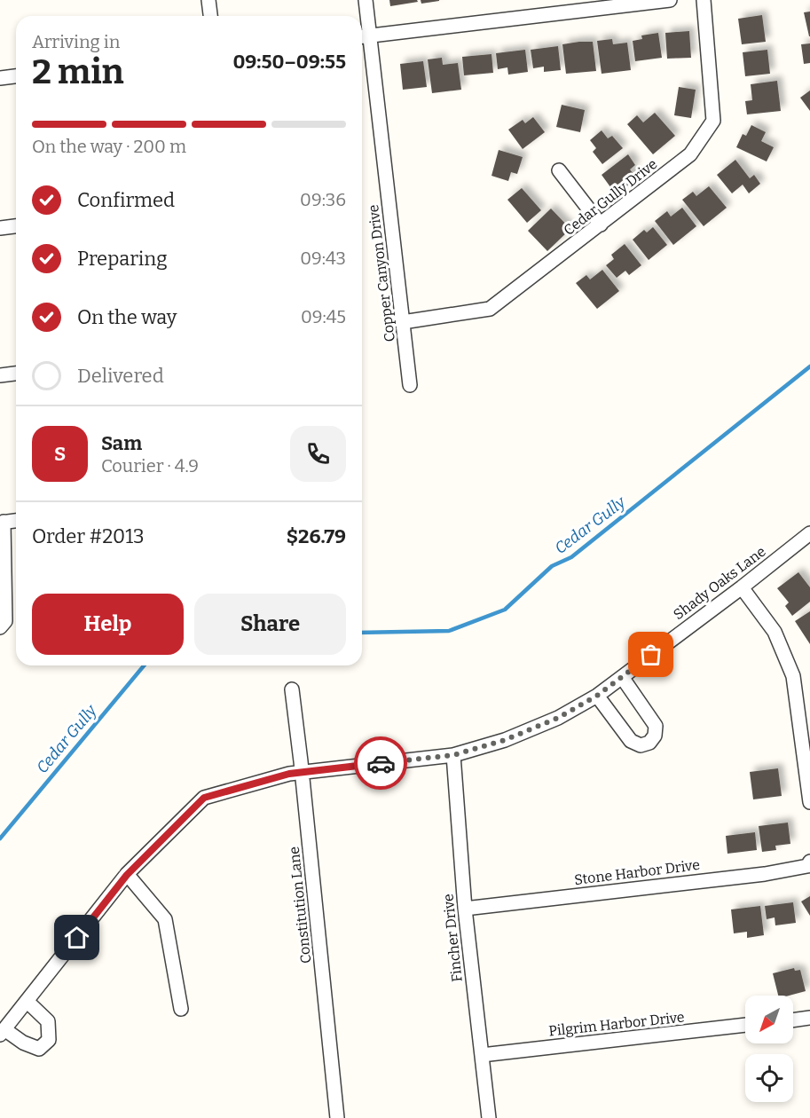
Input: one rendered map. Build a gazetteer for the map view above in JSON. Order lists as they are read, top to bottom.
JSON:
{
  "streets": {
    "street": [
      "Cedar Gully Drive",
      "Copper Canyon Drive",
      "Shady Oaks Lane",
      "Stone Harbor Drive",
      "Constitution Lane",
      "Fincher Drive",
      "Pilgrim Harbor Drive"
    ]
  },
  "crossings": [
    ["Cedar Gully Drive", "Copper Canyon Drive"],
    ["Shady Oaks Lane", "Constitution Lane"],
    ["Shady Oaks Lane", "Fincher Drive"],
    ["Stone Harbor Drive", "Fincher Drive"],
    ["Fincher Drive", "Pilgrim Harbor Drive"]
  ],
  "water": ["Cedar Gully"],
  "north": "bottom left",
  "page": {
    "heading": ["2 min", "Arriving in", "09:50–09:55"],
    "panel": [
      "Sam",
      "Courier · 4.9",
      "Order #2013",
      "$26.79"
    ],
    "bar": "On the way · 200 m",
    "list": [
      ["Confirmed", "09:36"],
      ["Preparing", "09:43"],
      ["On the way", "09:45"],
      "Delivered"
    ],
    "round": "S",
    "buttons": ["Help", "Share"]
  }
}
